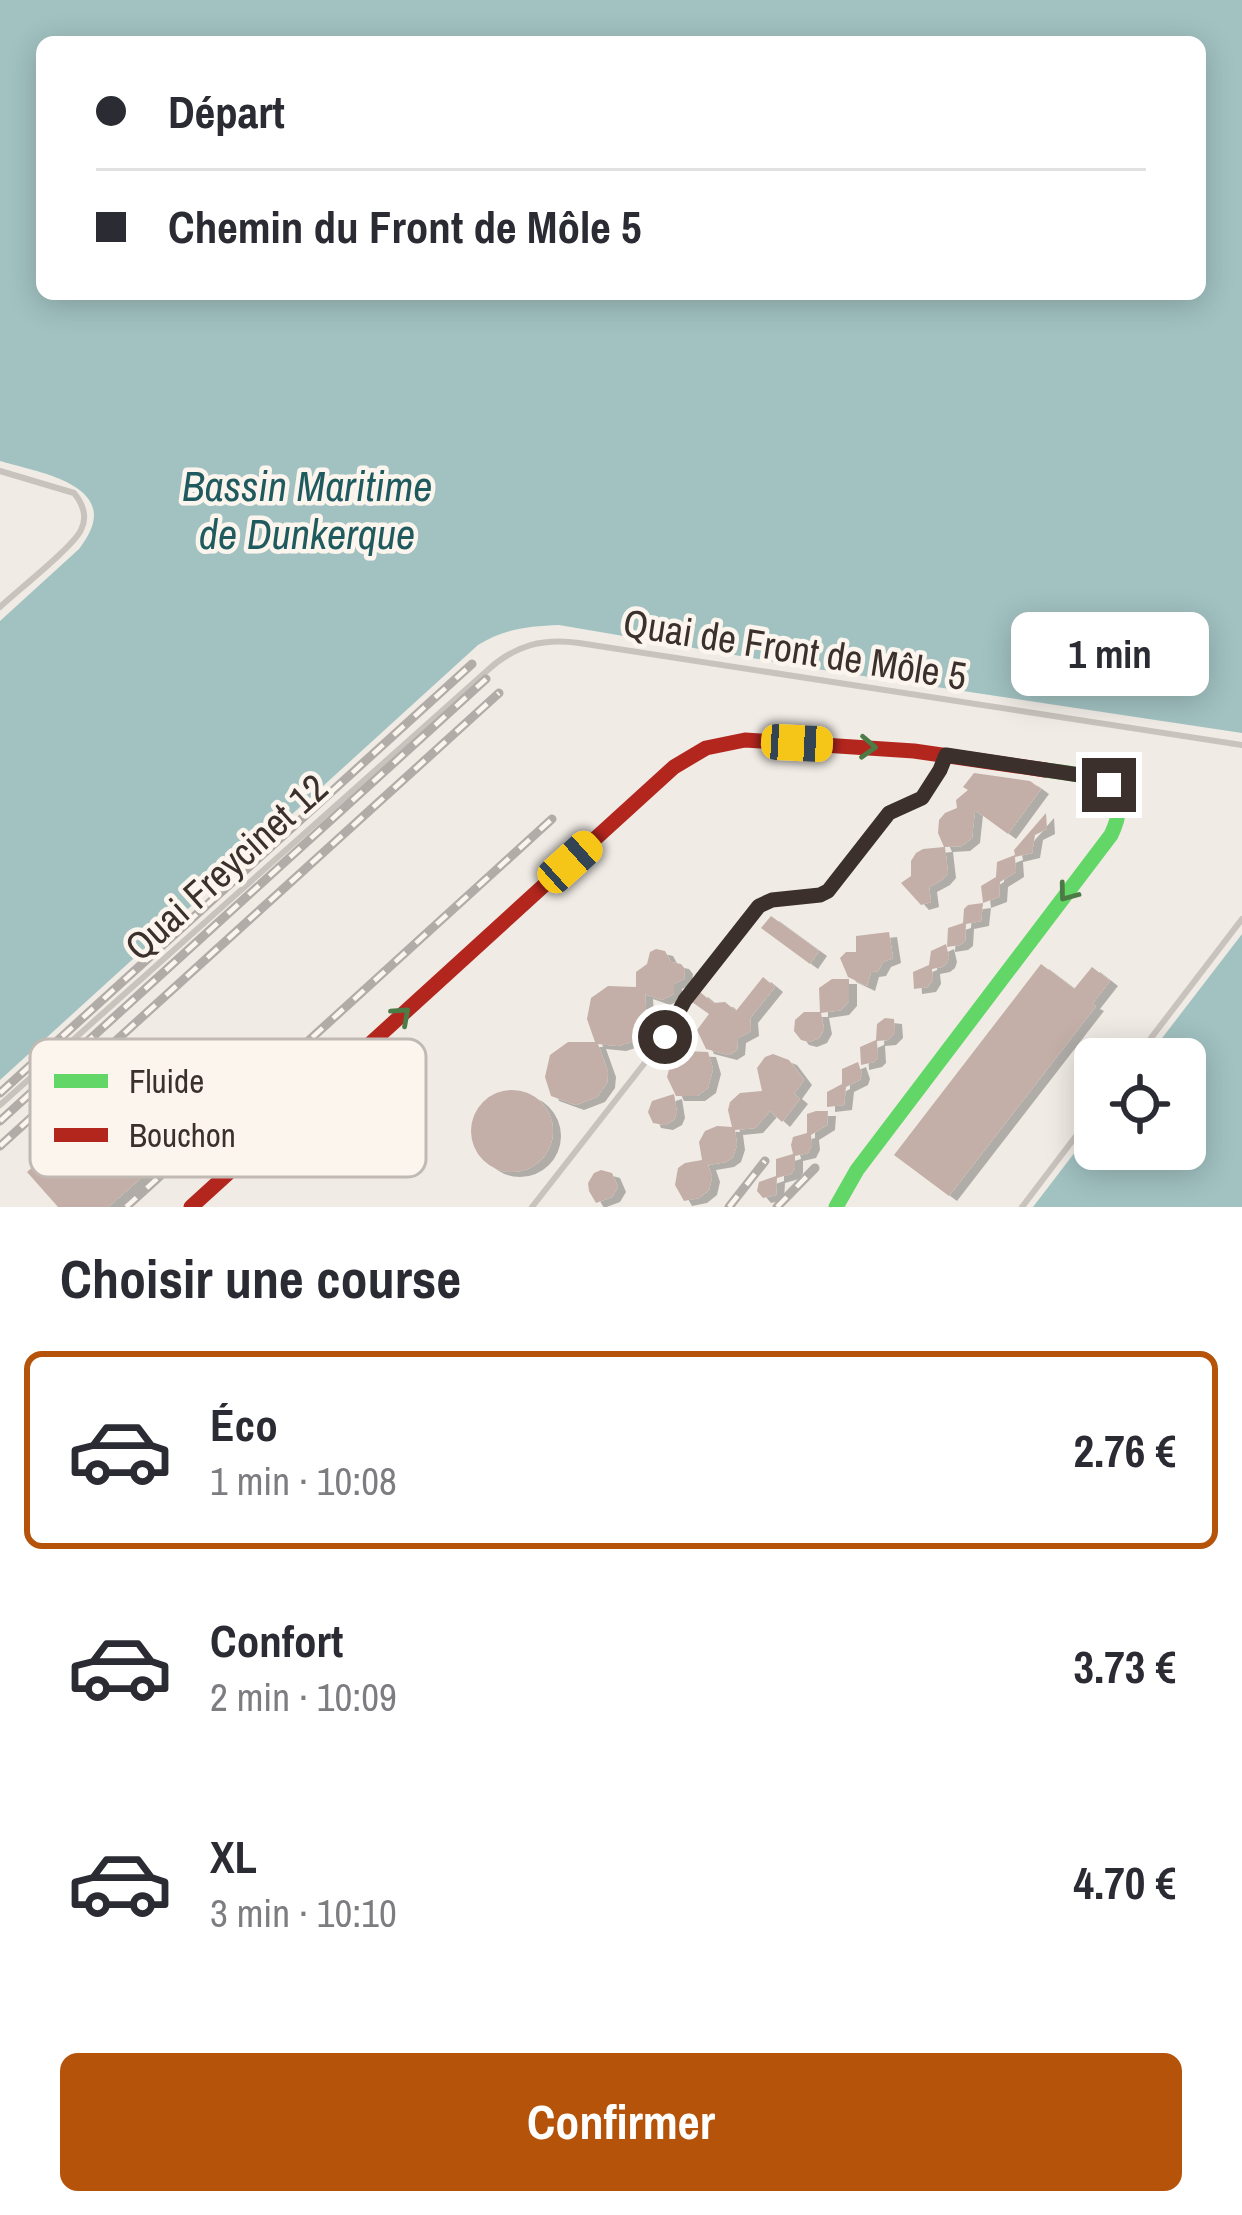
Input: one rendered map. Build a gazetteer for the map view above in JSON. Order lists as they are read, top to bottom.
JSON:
{
  "streets": {
    "lane": ["Quai de Front de Môle 5", "Quai Freycinet 12"]
  },
  "crossings": [
    ["Quai de Front de Môle 5", "Quai Freycinet 12"]
  ],
  "water": ["Bassin Maritime de Dunkerque"],
  "legend": ["Fluide", "Bouchon"],
  "page": {
    "banner": ["Départ", "Chemin du Front de Môle 5"],
    "bubble": "1 min",
    "heading": "Choisir une course",
    "list": [
      {
        "name": "Éco",
        "note": "1 min · 10:08",
        "value": "2.76 €"
      },
      {
        "name": "Confort",
        "note": "2 min · 10:09",
        "value": "3.73 €"
      },
      {
        "name": "XL",
        "note": "3 min · 10:10",
        "value": "4.70 €"
      }
    ],
    "buttons": "Confirmer"
  }
}
